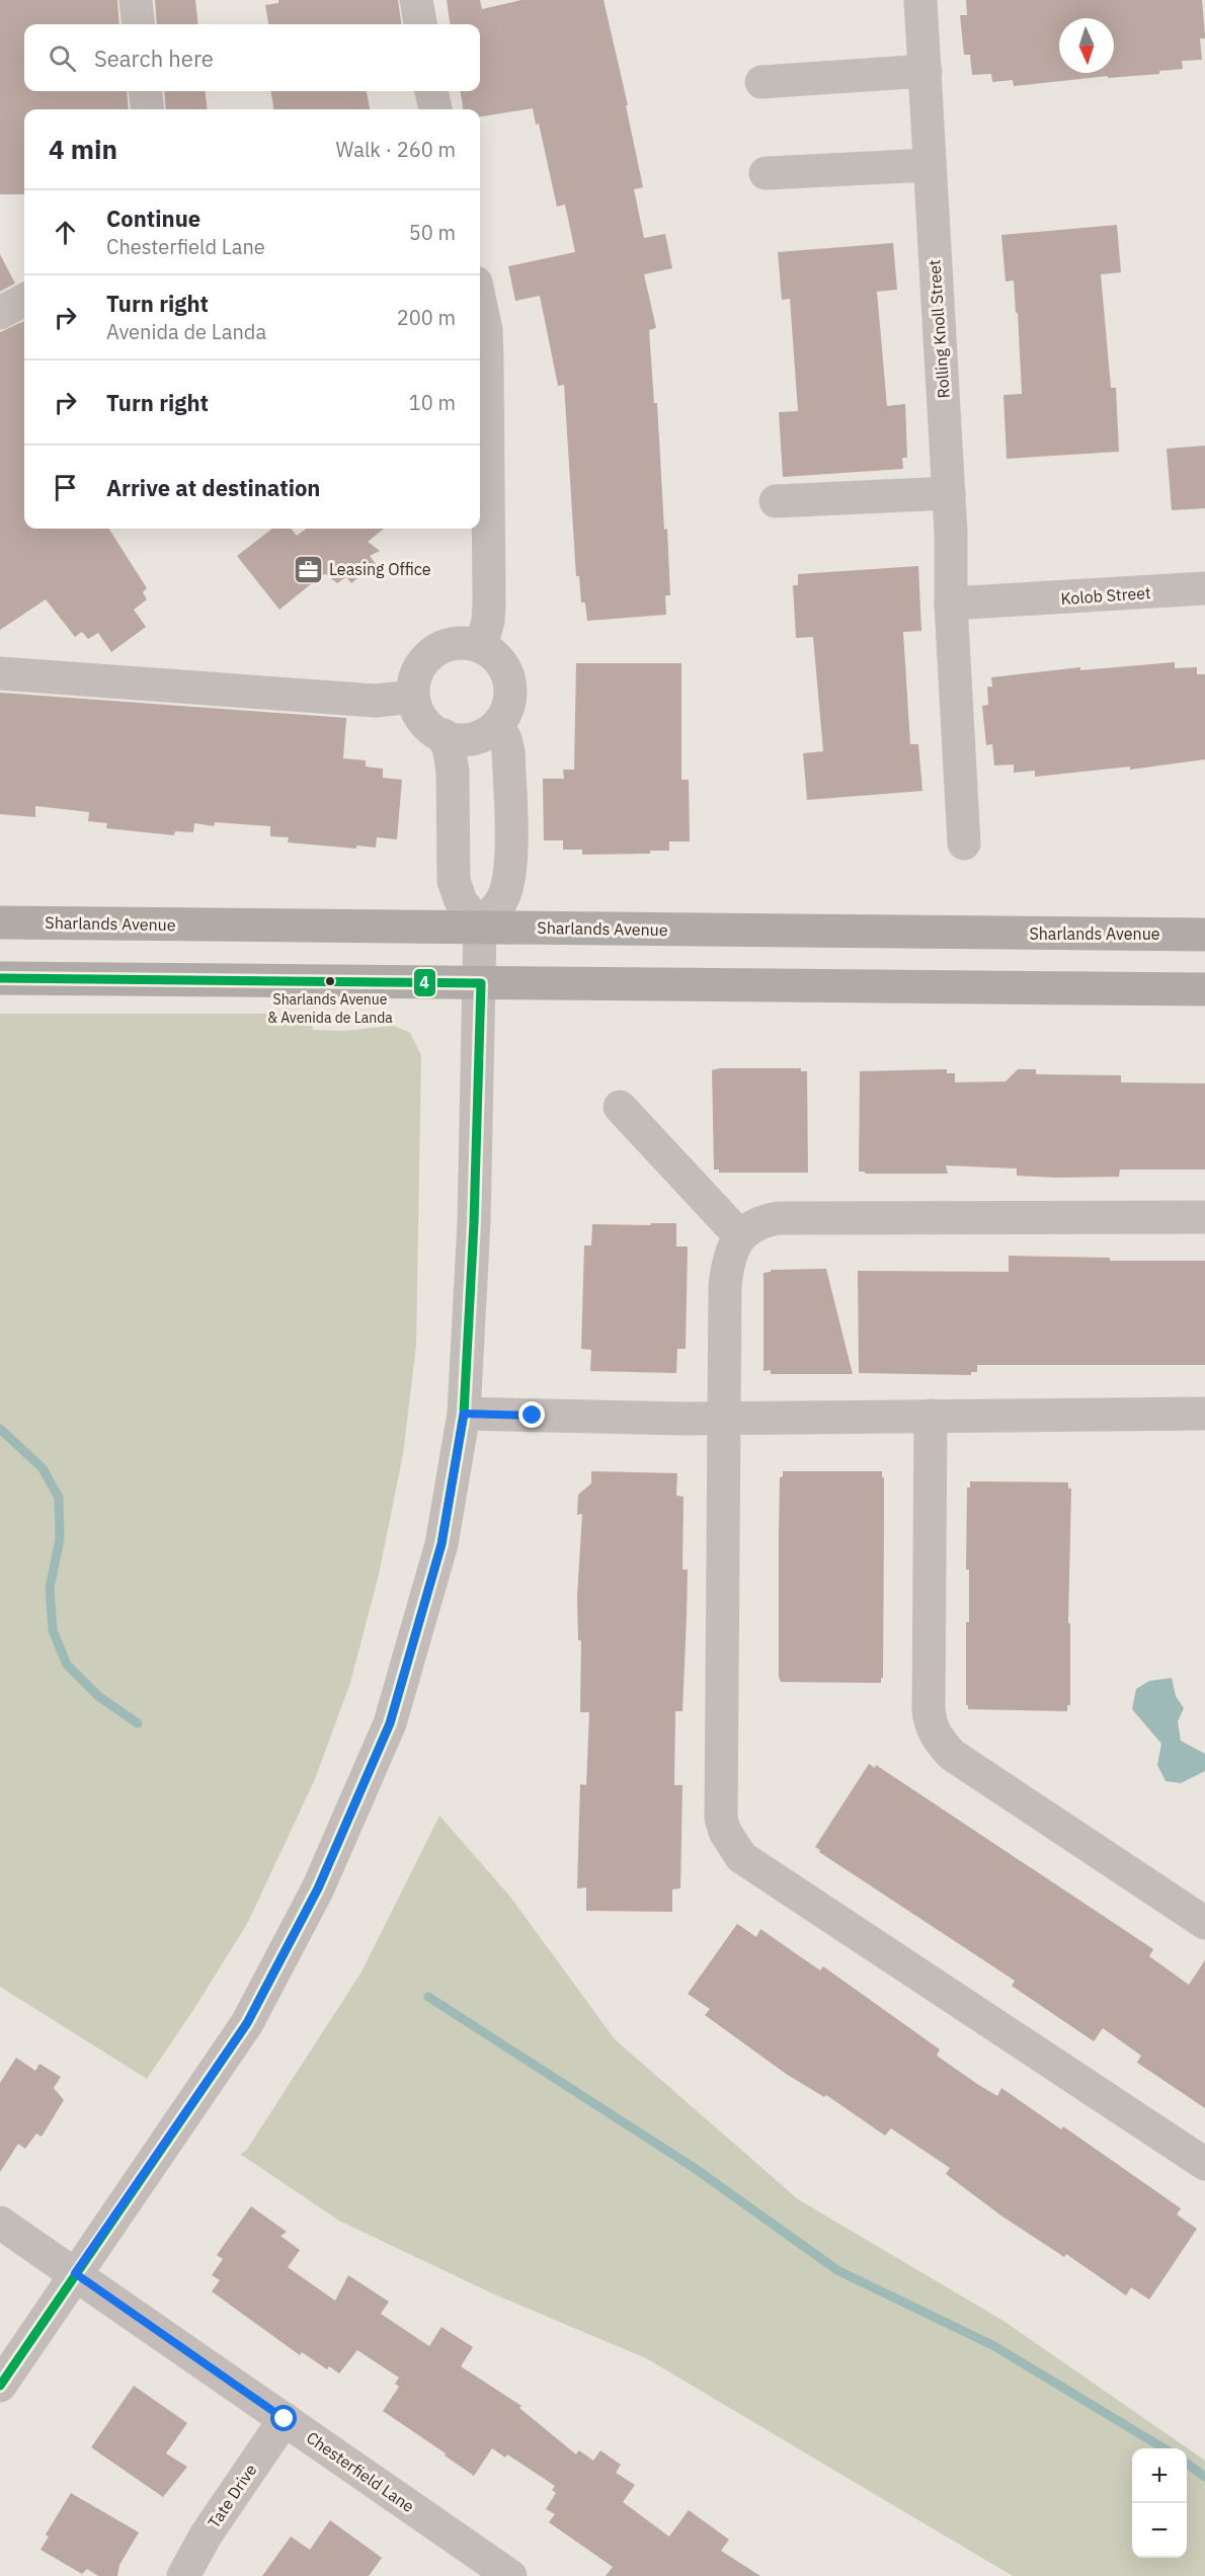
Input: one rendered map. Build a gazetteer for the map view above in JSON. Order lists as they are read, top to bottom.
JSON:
{
  "streets": {
    "main road": ["Sharlands Avenue"],
    "street": [
      "Rolling Knoll Street",
      "Kolob Street",
      "Chesterfield Lane",
      "Tate Drive"
    ]
  },
  "crossings": [
    ["Rolling Knoll Street", "Kolob Street"],
    ["Chesterfield Lane", "Tate Drive"]
  ],
  "places": {
    "office": ["Leasing Office"],
    "other": ["Sharlands Avenue & Avenida de Landa"]
  },
  "lines": ["transit line 4"],
  "north": "bottom",
  "page": {
    "search": "Search here",
    "heading": ["4 min", "Walk · 260 m"],
    "list": [
      ["Continue", "Chesterfield Lane", "50 m"],
      ["Turn right", "Avenida de Landa", "200 m"],
      ["Turn right", "10 m"],
      "Arrive at destination"
    ],
    "map_buttons": ["+", "−"]
  }
}
